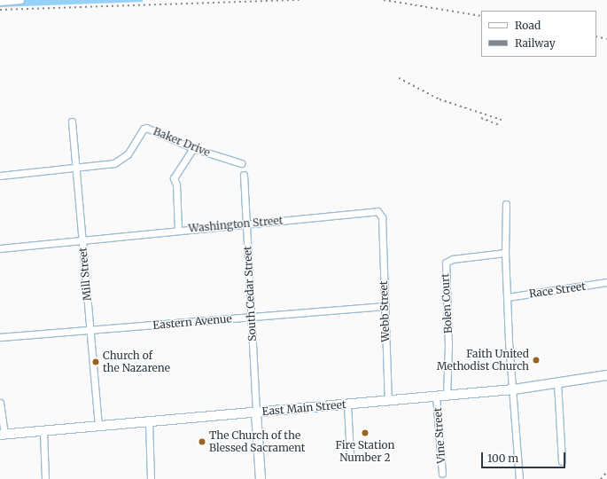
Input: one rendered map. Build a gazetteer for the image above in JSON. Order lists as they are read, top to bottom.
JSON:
{
  "streets": {
    "main road": ["East Main Street"],
    "street": [
      "Baker Drive",
      "Washington Street",
      "Mill Street",
      "Race Street",
      "South Cedar Street",
      "Bolen Court",
      "Webb Street",
      "Eastern Avenue",
      "Vine Street"
    ]
  },
  "crossings": [
    ["Baker Drive", "Mill Street"],
    ["Washington Street", "Mill Street"],
    ["Washington Street", "South Cedar Street"],
    ["Washington Street", "Webb Street"],
    ["Mill Street", "Eastern Avenue"],
    ["Mill Street", "East Main Street"],
    ["South Cedar Street", "Eastern Avenue"],
    ["South Cedar Street", "East Main Street"],
    ["Bolen Court", "East Main Street"],
    ["Webb Street", "Eastern Avenue"],
    ["Webb Street", "East Main Street"],
    ["East Main Street", "Vine Street"]
  ],
  "places": [
    "Faith United Methodist Church",
    "Church of the Nazarene",
    "Fire Station Number 2",
    "The Church of the Blessed Sacrament"
  ],
  "legend": ["Road", "Railway"],
  "scale_bar": "100 m"
}
